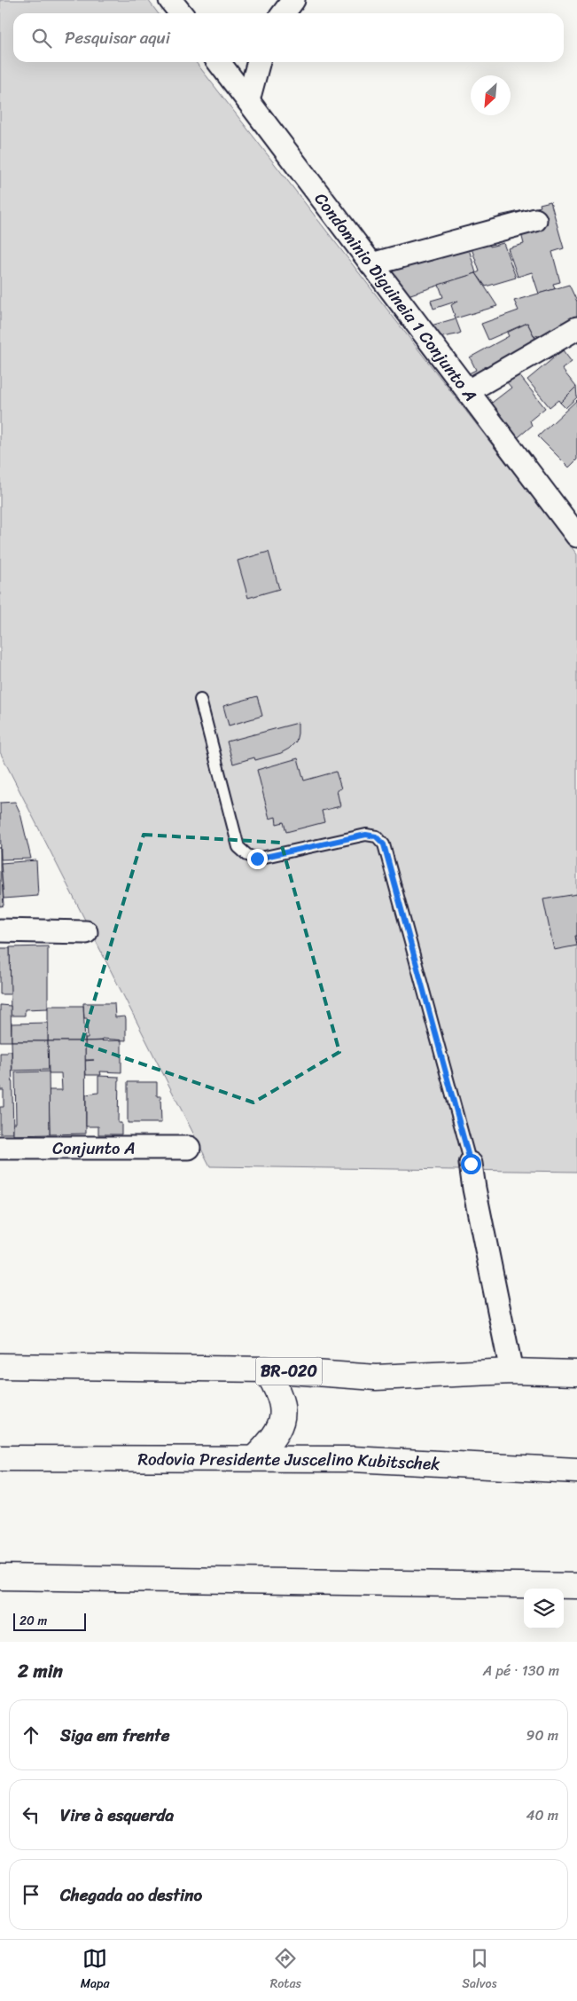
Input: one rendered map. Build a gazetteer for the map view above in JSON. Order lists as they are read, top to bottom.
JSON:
{
  "streets": {
    "main road": ["BR-020", "Rodovia Presidente Juscelino Kubitschek"],
    "street": ["Condominio Diguineia 1 Conjunto A", "Conjunto A"]
  },
  "scale_bar": "20 m",
  "north": "bottom left",
  "page": {
    "search": "Pesquisar aqui",
    "scale": "20 m",
    "heading": ["2 min", "A pé · 130 m"],
    "list": [
      ["Siga em frente", "90 m"],
      ["Vire à esquerda", "40 m"],
      "Chegada ao destino"
    ],
    "nav": ["Mapa", "Rotas", "Salvos"]
  }
}
